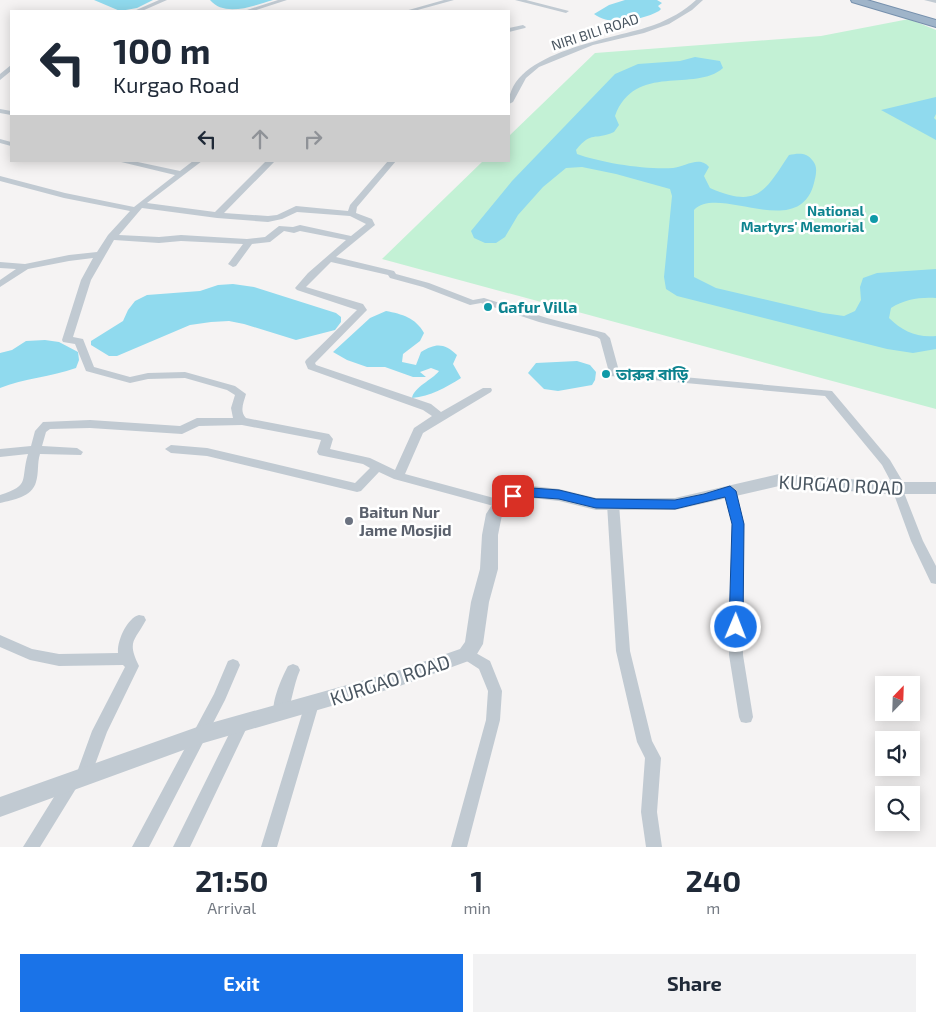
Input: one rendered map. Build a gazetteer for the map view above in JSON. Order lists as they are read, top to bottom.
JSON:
{
  "streets": {
    "street": ["NIRI BILI ROAD", "KURGAO ROAD"]
  },
  "places": [
    "National Martyrs' Memorial",
    "Gafur Villa",
    "তারুর বাড়ি",
    "Baitun Nur Jame Mosjid"
  ],
  "north": "top right",
  "page": {
    "turn": ["100 m", "Kurgao Road"],
    "eta": [
      "21:50",
      "Arrival",
      "1",
      "min",
      "240",
      "m"
    ],
    "buttons": ["Exit", "Share"]
  }
}
